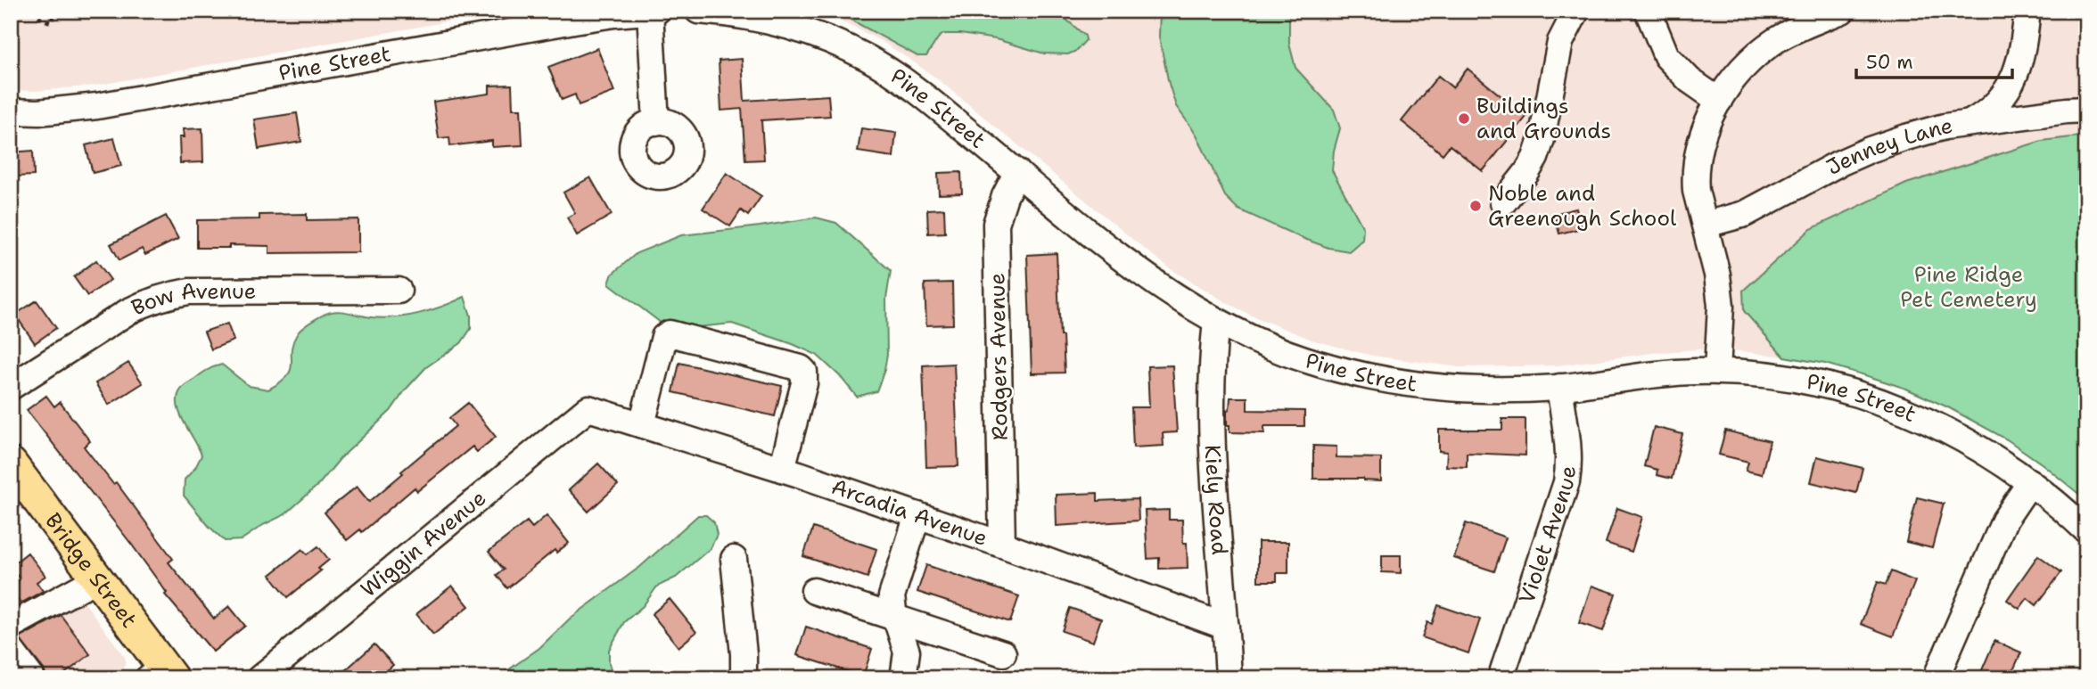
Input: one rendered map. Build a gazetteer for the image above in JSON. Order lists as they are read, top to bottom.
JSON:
{
  "streets": {
    "main road": ["Bridge Street"],
    "street": [
      "Pine Street",
      "Jenney Lane",
      "Bow Avenue",
      "Rodgers Avenue",
      "Kiely Road",
      "Arcadia Avenue",
      "Violet Avenue",
      "Wiggin Avenue"
    ]
  },
  "crossings": [
    ["Pine Street", "Rodgers Avenue"],
    ["Pine Street", "Kiely Road"],
    ["Pine Street", "Violet Avenue"],
    ["Rodgers Avenue", "Arcadia Avenue"],
    ["Kiely Road", "Arcadia Avenue"],
    ["Arcadia Avenue", "Wiggin Avenue"]
  ],
  "parks": ["Pine Ridge Pet Cemetery"],
  "places": ["Buildings and Grounds", "Noble and Greenough School"],
  "scale_bar": "50 m"
}
